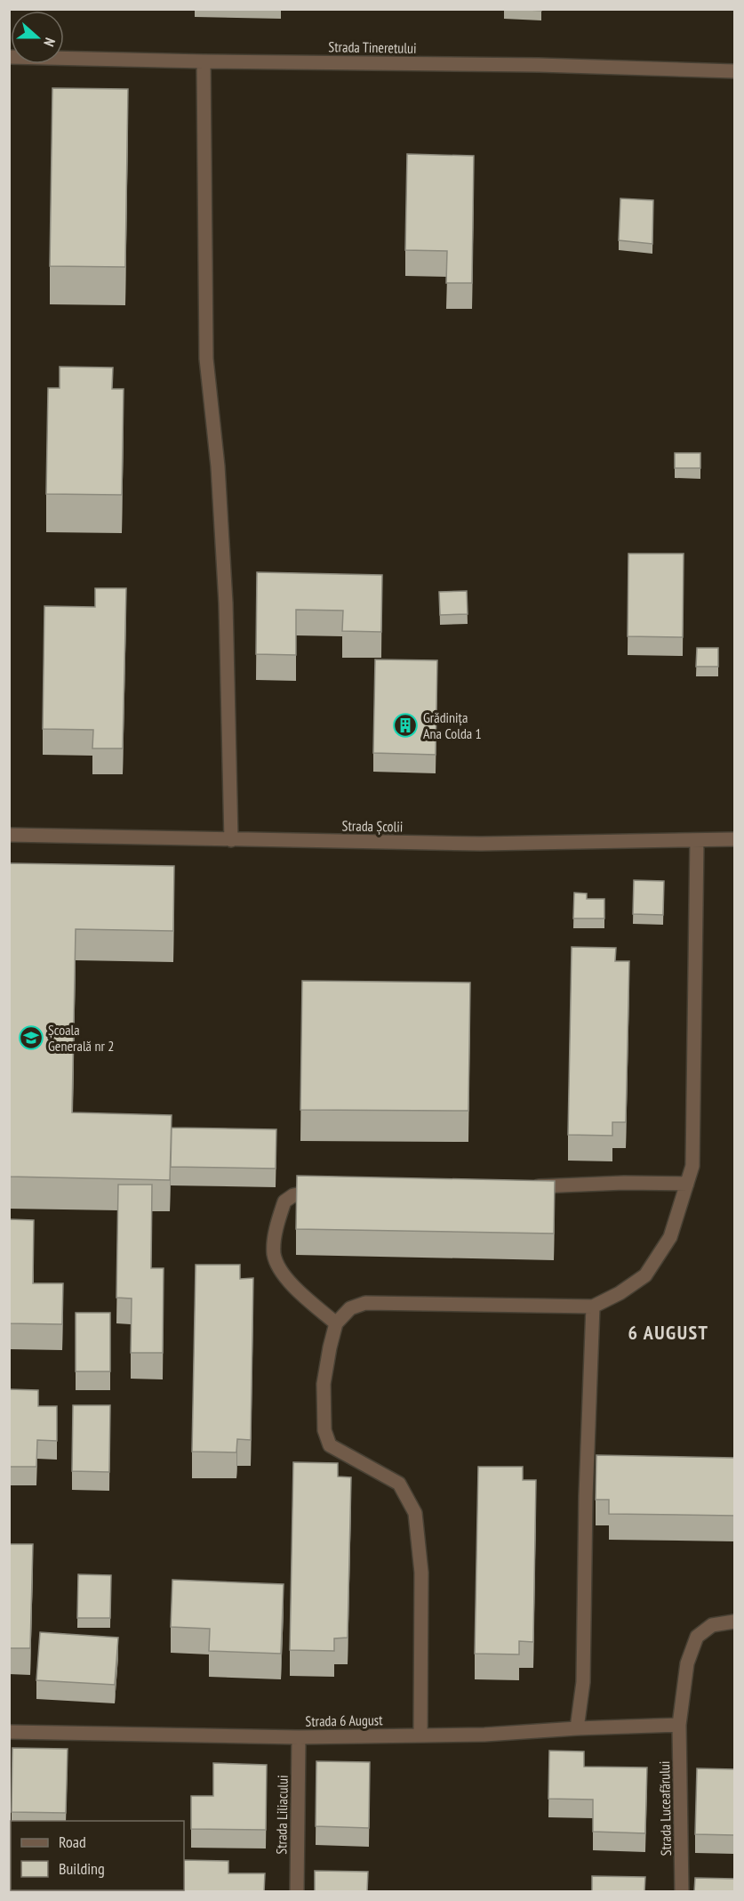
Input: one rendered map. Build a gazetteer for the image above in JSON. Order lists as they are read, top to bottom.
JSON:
{
  "streets": {
    "street": [
      "Strada Tineretului",
      "Strada Școlii",
      "Strada 6 August",
      "Strada Luceafărului",
      "Strada Liliacului"
    ]
  },
  "crossings": [
    ["Strada 6 August", "Strada Luceafărului"],
    ["Strada 6 August", "Strada Liliacului"]
  ],
  "districts": ["6 AUGUST"],
  "places": {
    "building": ["Grădinița Ana Colda 1"],
    "school or university": ["Școala Generală nr 2"]
  },
  "legend": ["Road", "Building"],
  "north": "right"
}
